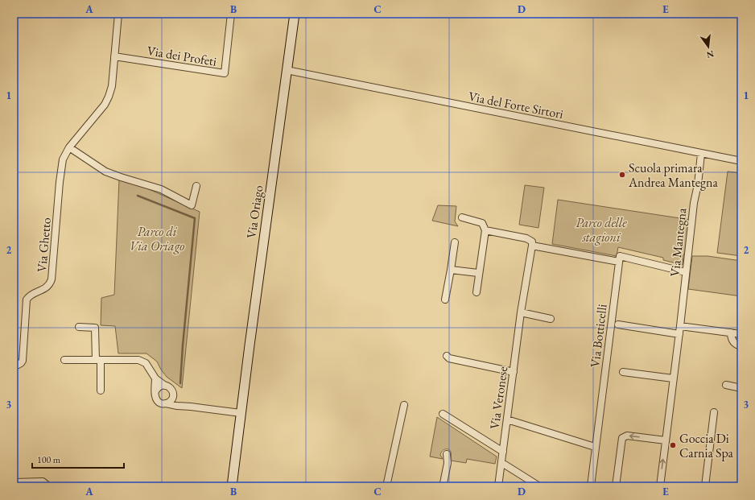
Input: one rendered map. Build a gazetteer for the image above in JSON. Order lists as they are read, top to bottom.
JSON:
{
  "streets": {
    "street": [
      "Via dei Profeti",
      "Via del Forte Sirtori",
      "Via Oriago",
      "Via Mantegna",
      "Via Ghetto",
      "Via Botticelli",
      "Via Veronese"
    ]
  },
  "crossings": [
    ["Via dei Profeti", "Via Ghetto"],
    ["Via del Forte Sirtori", "Via Oriago"],
    ["Via del Forte Sirtori", "Via Mantegna"]
  ],
  "parks": ["Parco delle stagioni", "Parco di Via Oriago"],
  "places": ["Scuola primara Andrea Mantegna", "Goccia Di Carnia Spa"],
  "scale_bar": "100 m",
  "north": "bottom",
  "grid": {
    "columns": [
      "A",
      "B",
      "C",
      "D",
      "E"
    ],
    "rows": ["1", "2", "3"]
  }
}
